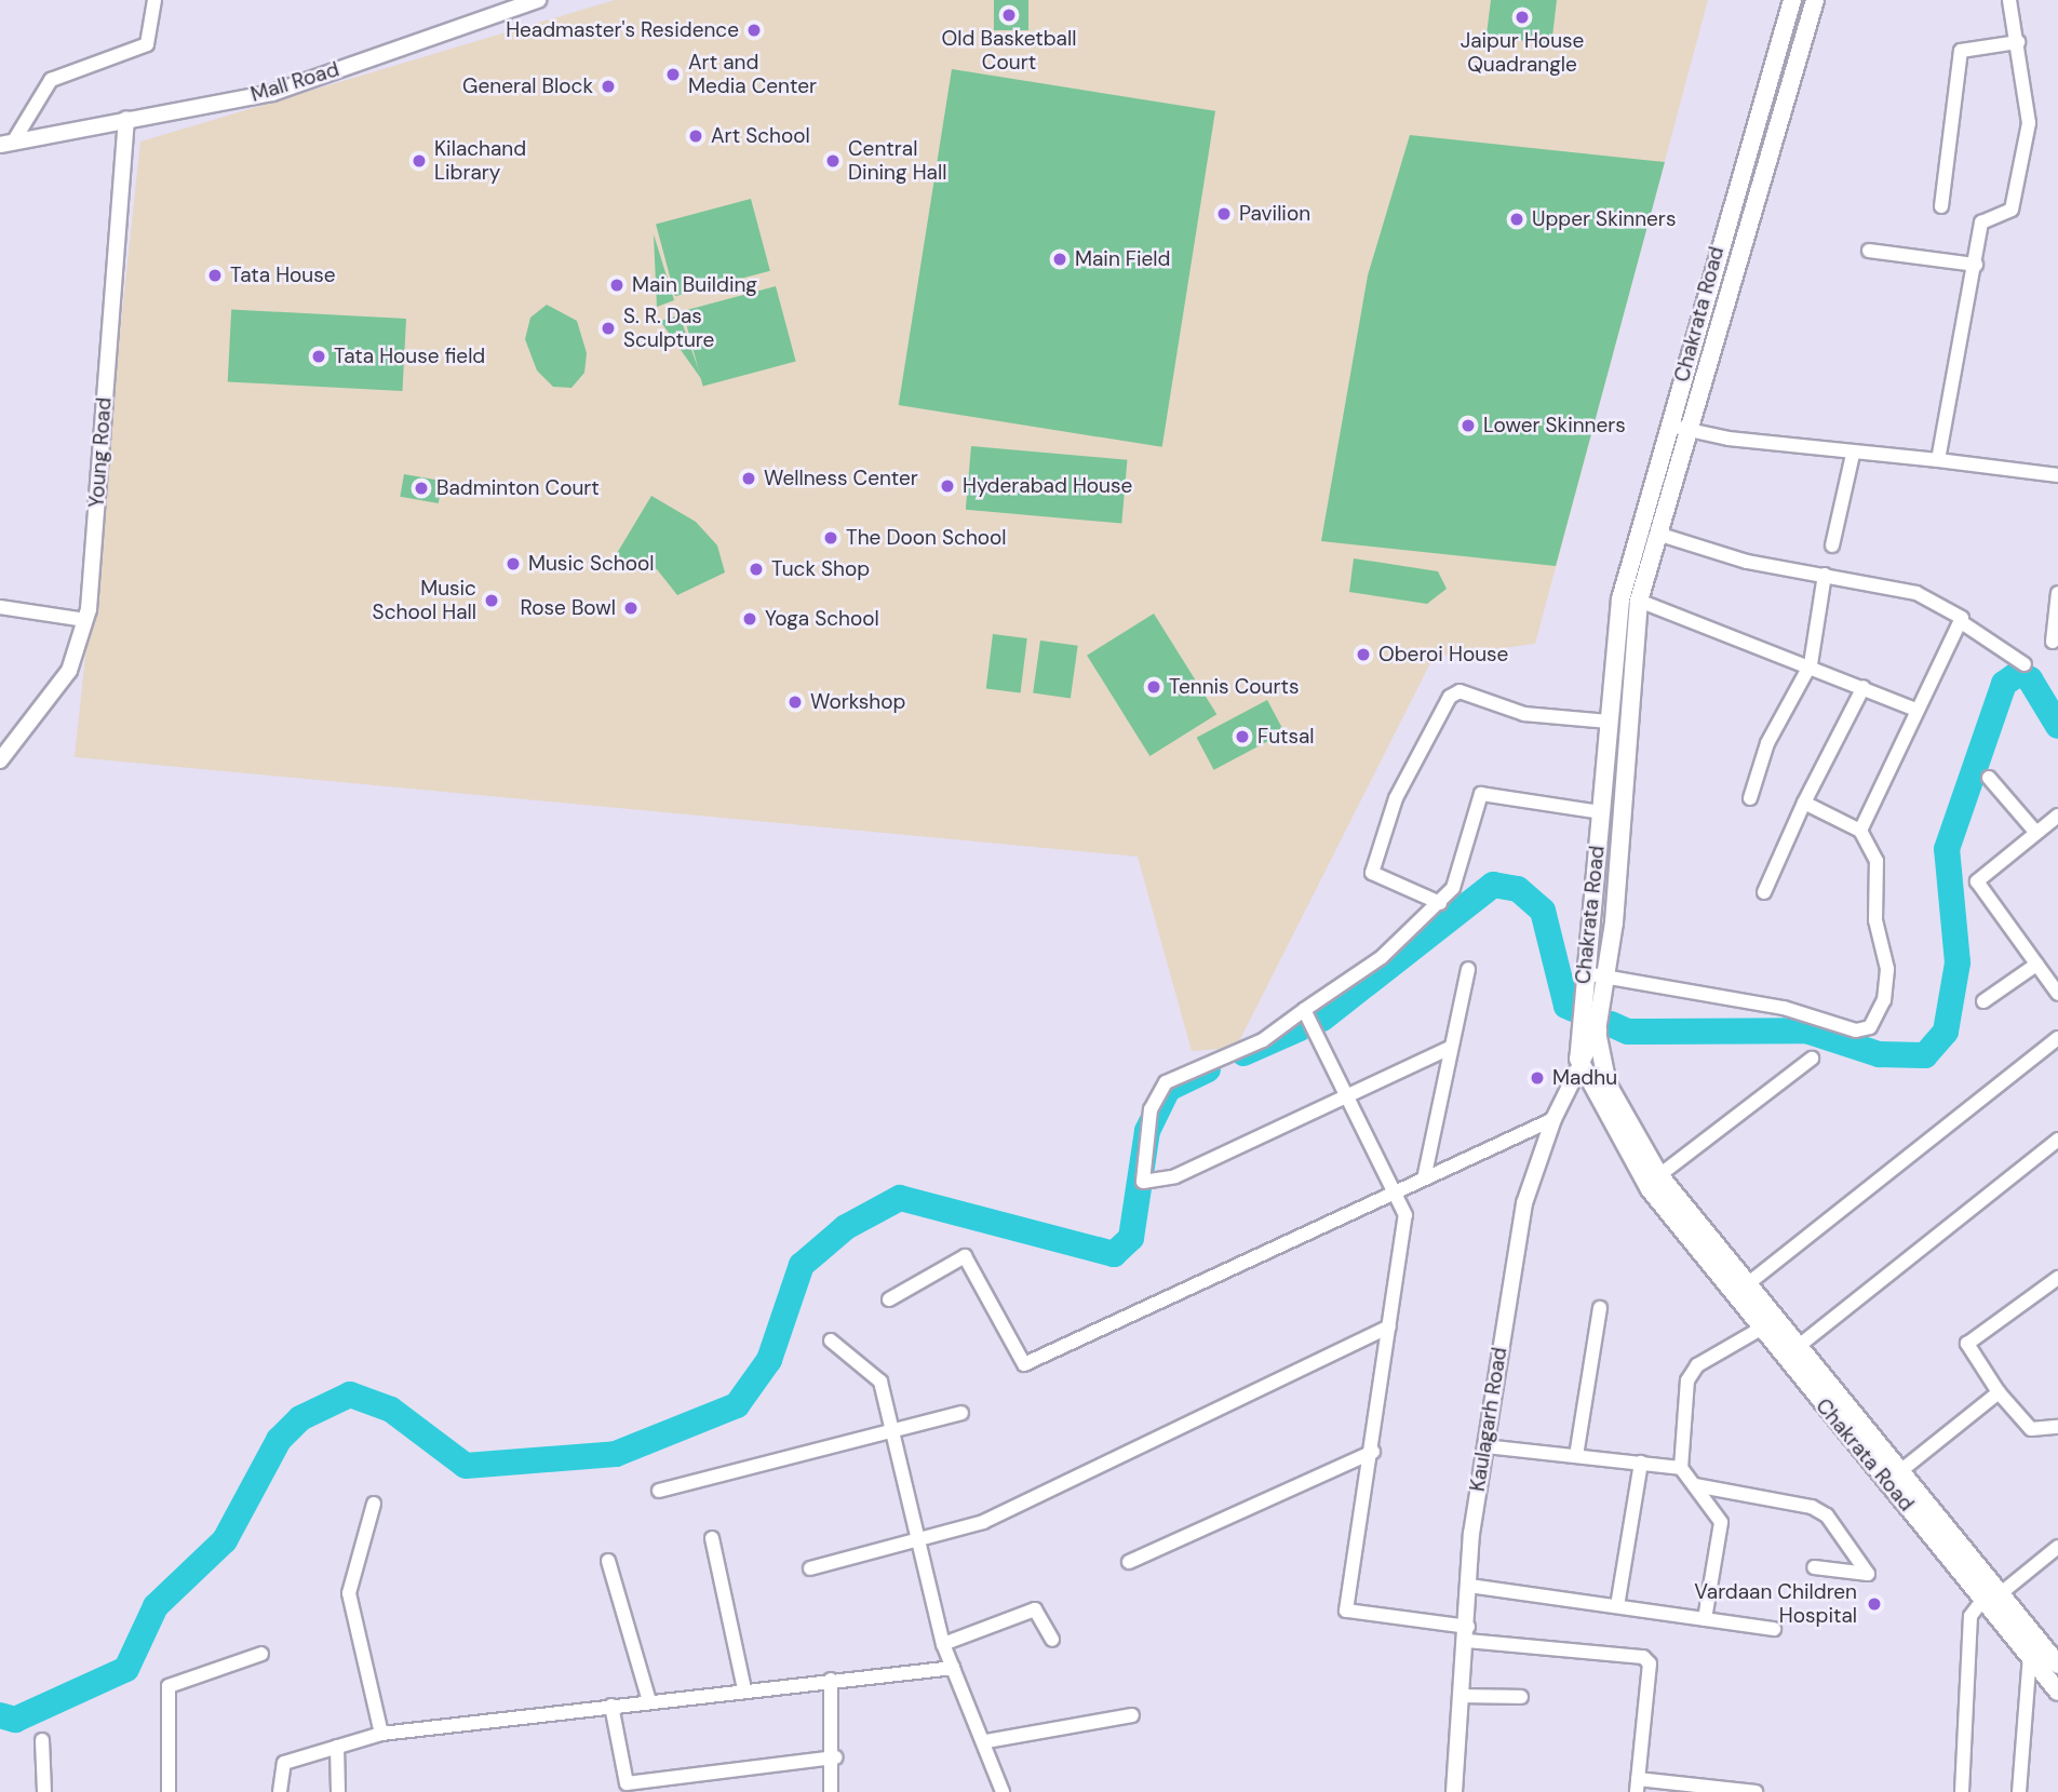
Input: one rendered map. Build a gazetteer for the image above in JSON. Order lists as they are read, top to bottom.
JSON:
{
  "streets": {
    "main road": ["Chakrata Road"],
    "street": ["Mall Road", "Young Road", "Kaulagarh Road"]
  },
  "crossings": [
    ["Mall Road", "Young Road"],
    ["Chakrata Road", "Kaulagarh Road"]
  ],
  "places": [
    "Old Basketball Court",
    "Jaipur House Quadrangle",
    "Headmaster's Residence",
    "Art and Media Center",
    "General Block",
    "Art School",
    "Kilachand Library",
    "Central Dining Hall",
    "Pavilion",
    "Upper Skinners",
    "Main Field",
    "Tata House",
    "Main Building",
    "S. R. Das Sculpture",
    "Tata House field",
    "Lower Skinners",
    "Wellness Center",
    "Hyderabad House",
    "Badminton Court",
    "The Doon School",
    "Music School",
    "Tuck Shop",
    "Music School Hall",
    "Rose Bowl",
    "Yoga School",
    "Oberoi House",
    "Tennis Courts",
    "Workshop",
    "Futsal",
    "Madhu",
    "Vardaan Children Hospital"
  ]
}
